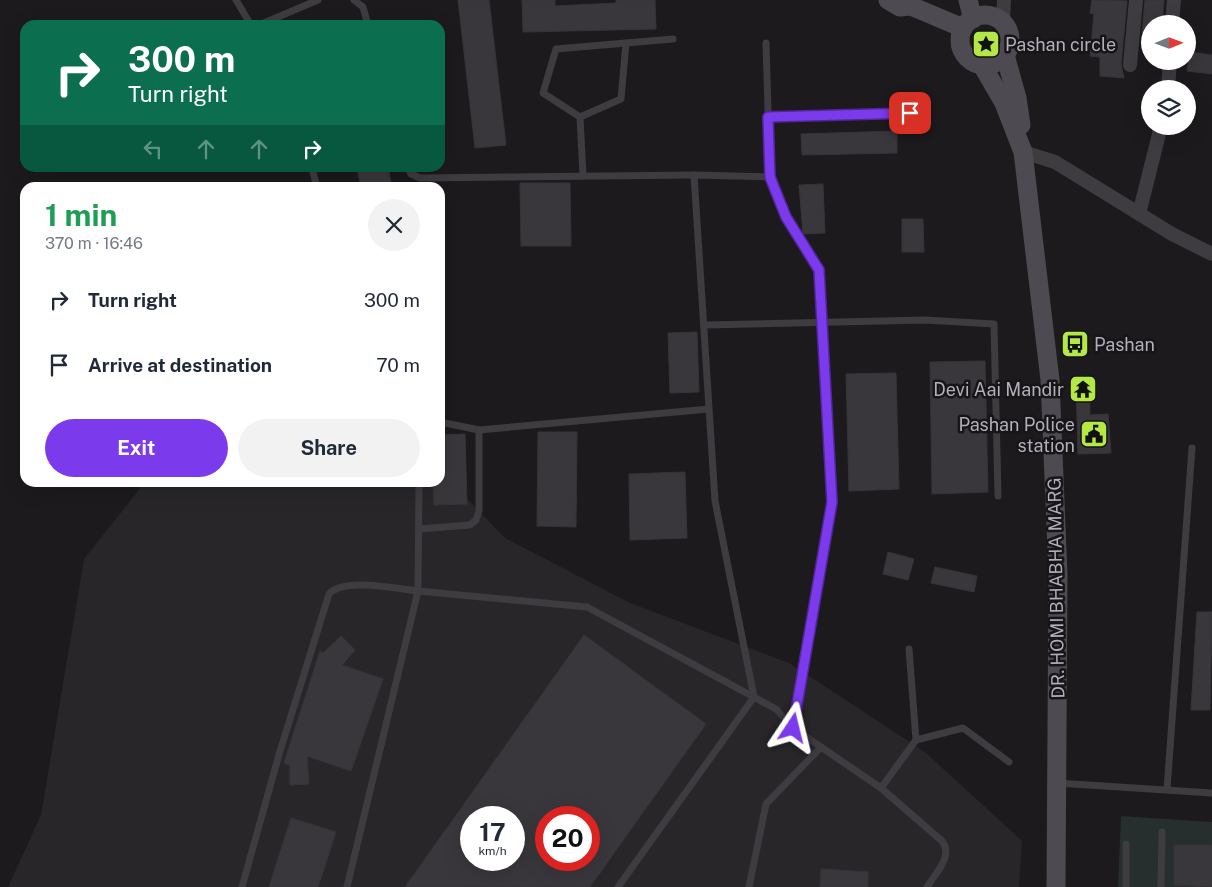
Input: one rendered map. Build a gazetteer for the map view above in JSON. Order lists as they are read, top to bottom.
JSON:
{
  "streets": {
    "main road": ["DR. HOMI BHABHA MARG"]
  },
  "places": {
    "place": ["Pashan circle"],
    "bus stop": ["Pashan"],
    "temple": ["Devi Aai Mandir"],
    "public building": ["Pashan Police station"]
  },
  "north": "right",
  "page": {
    "turn": ["300 m", "Turn right"],
    "heading": ["1 min", "370 m · 16:46"],
    "list": [
      {
        "name": "Turn right",
        "value": "300 m"
      },
      {
        "name": "Arrive at destination",
        "value": "70 m"
      }
    ],
    "buttons": ["Exit", "Share"],
    "speed": "17 km/h",
    "limit": "20"
  }
}
